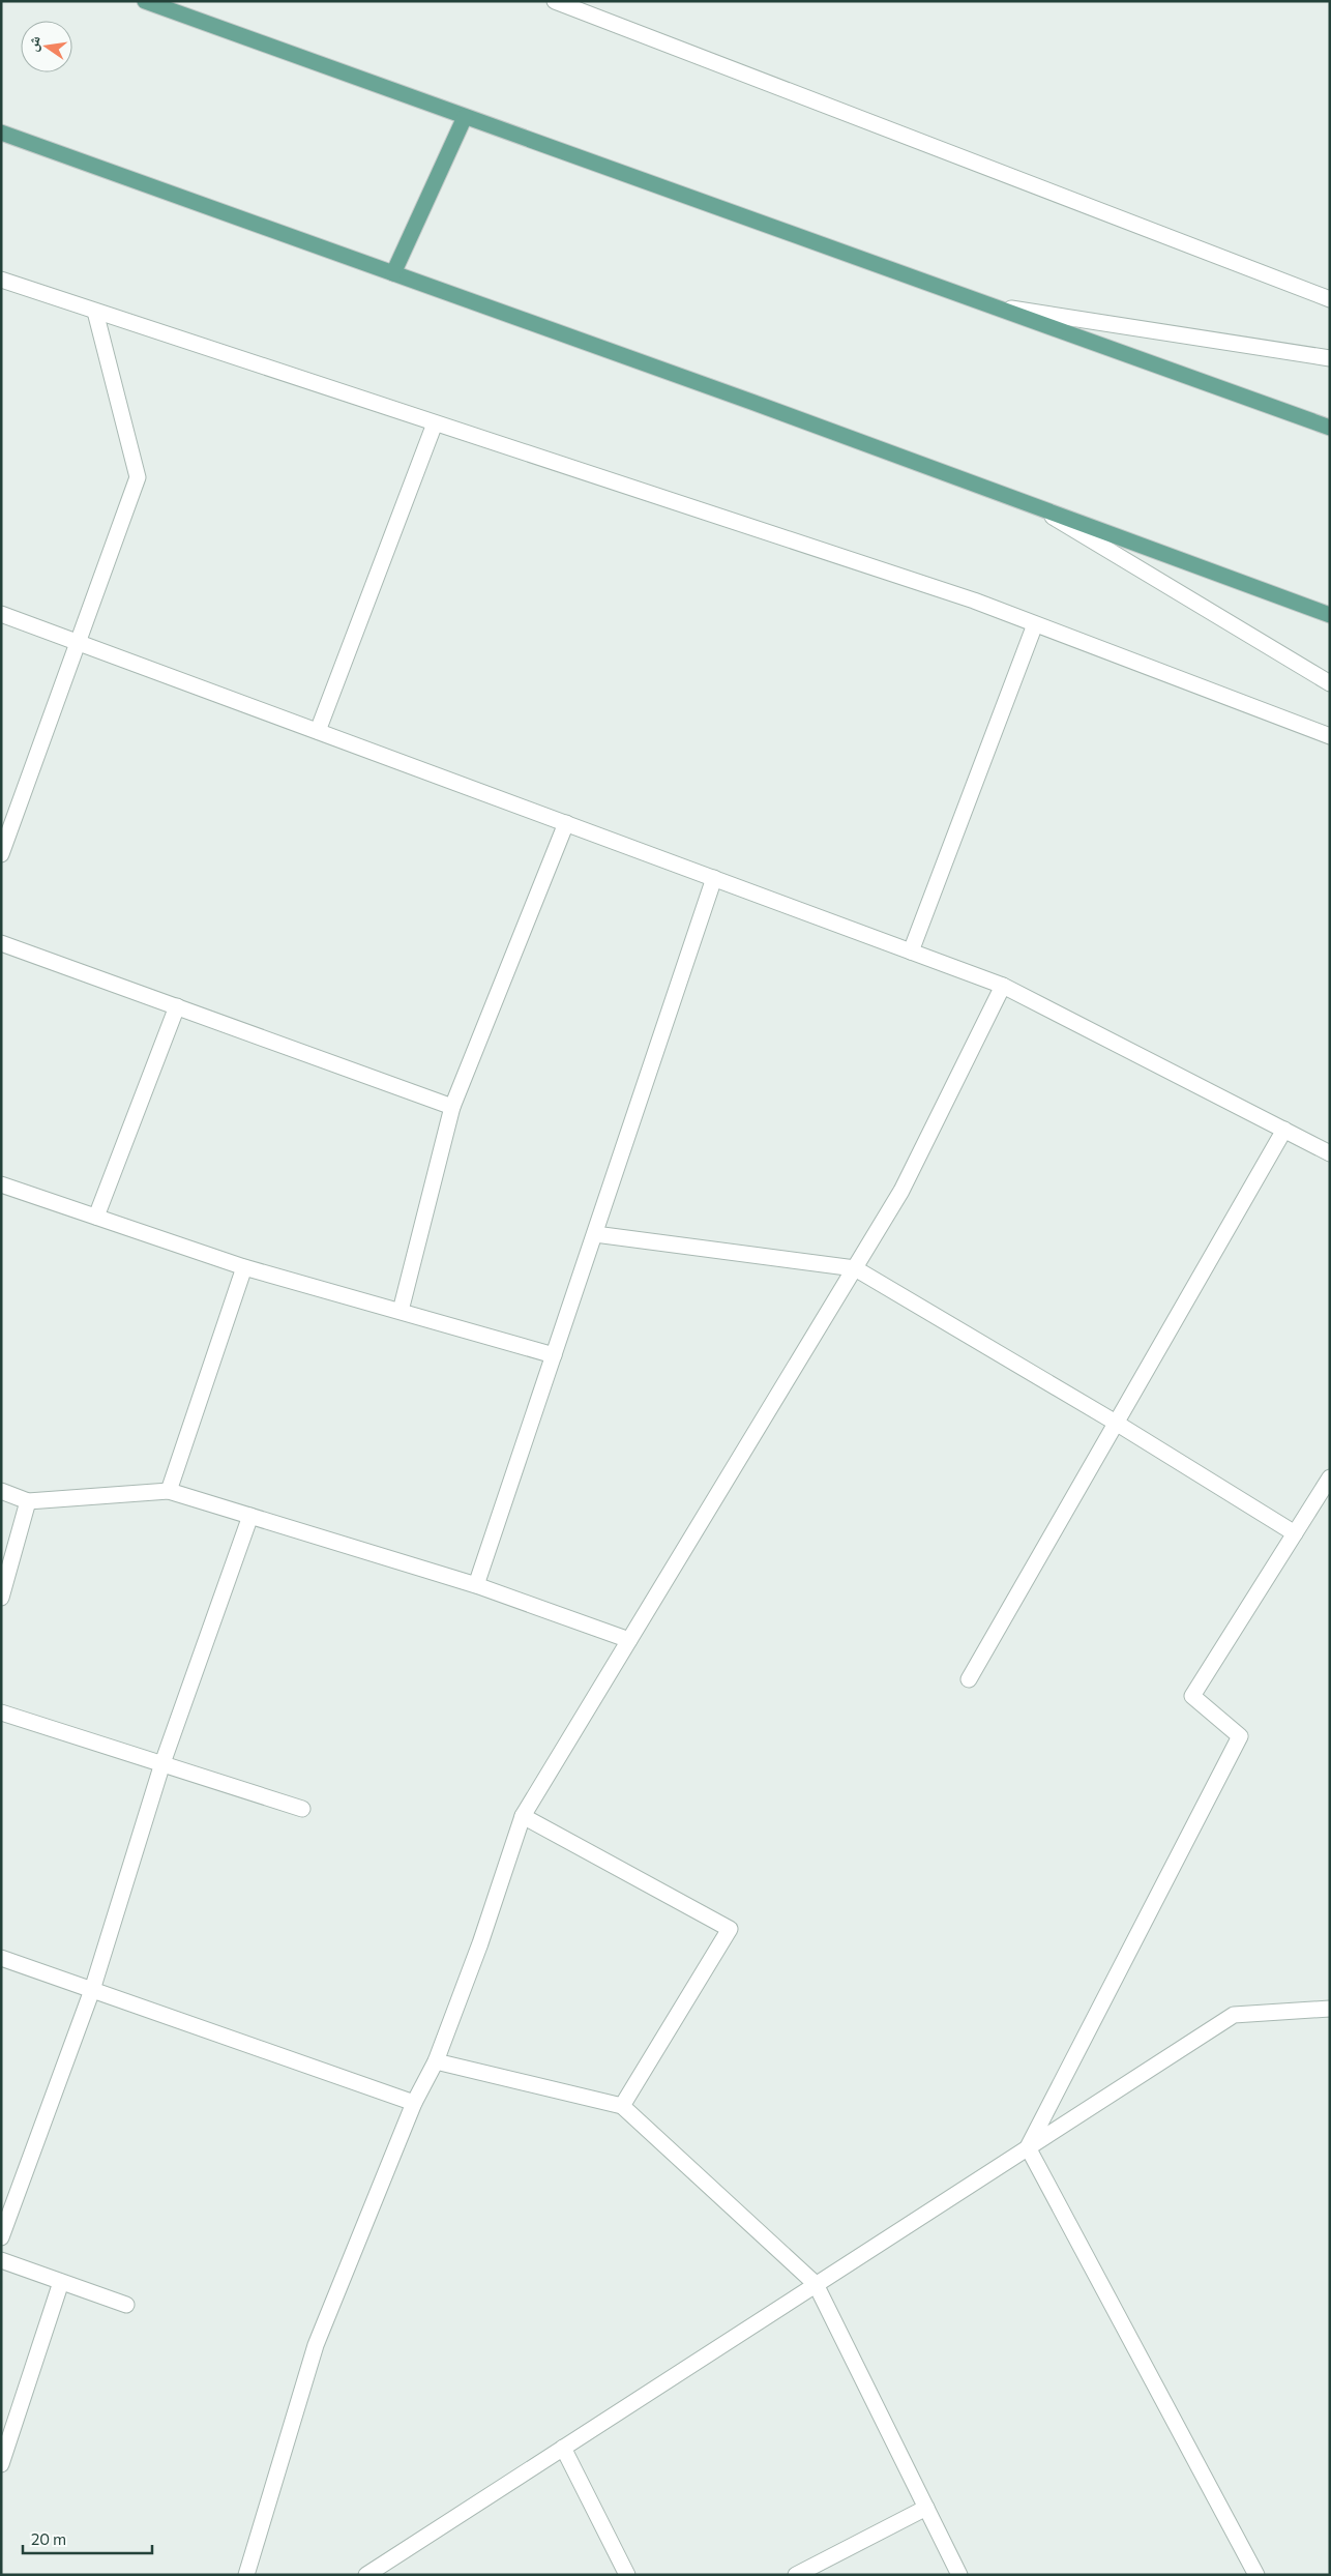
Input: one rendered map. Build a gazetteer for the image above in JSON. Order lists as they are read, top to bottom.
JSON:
{
  "scale_bar": "20 m",
  "north": "left"
}
